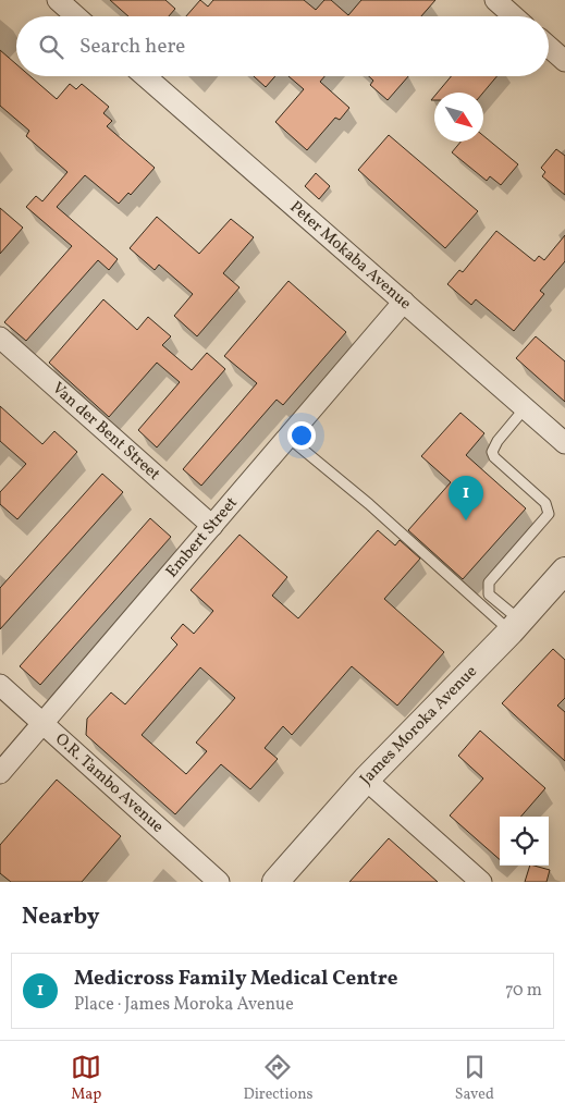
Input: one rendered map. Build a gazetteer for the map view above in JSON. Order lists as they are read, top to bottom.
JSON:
{
  "streets": {
    "street": [
      "Peter Mokaba Avenue",
      "Van der Bent Street",
      "Embert Street",
      "James Moroka Avenue",
      "O.R. Tambo Avenue"
    ]
  },
  "crossings": [
    ["Peter Mokaba Avenue", "Embert Street"],
    ["Van der Bent Street", "Embert Street"],
    ["Embert Street", "O.R. Tambo Avenue"]
  ],
  "north": "bottom right",
  "page": {
    "search": "Search here",
    "pins": "1",
    "heading": "Nearby",
    "list": [
      {
        "mark": "1",
        "name": "Medicross Family Medical Centre",
        "note": "Place · James Moroka Avenue",
        "value": "70 m"
      }
    ],
    "nav": ["Map", "Directions", "Saved"]
  }
}
